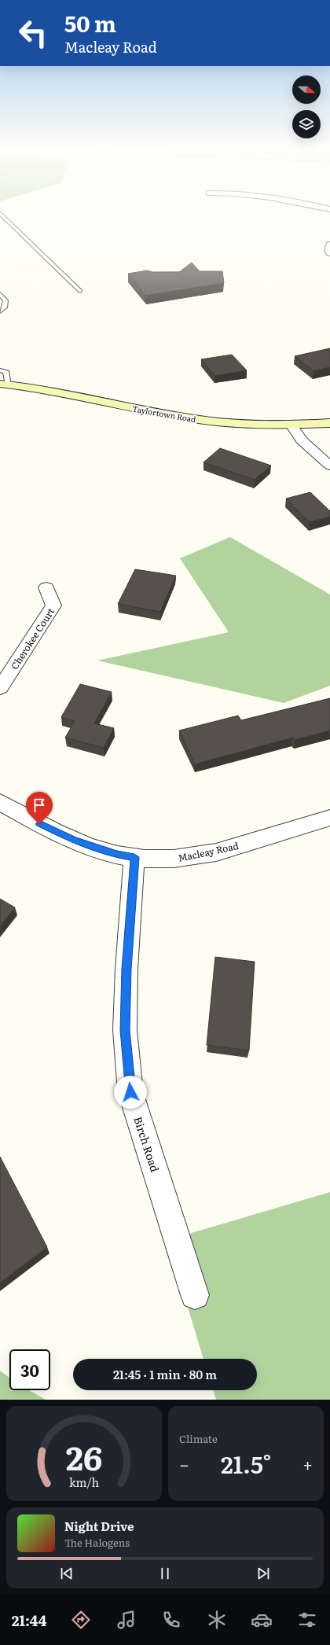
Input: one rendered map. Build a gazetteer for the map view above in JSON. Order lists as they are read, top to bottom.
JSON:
{
  "streets": {
    "street": [
      "Taylortown Road",
      "Cherokee Court",
      "Macleay Road",
      "Birch Road"
    ]
  },
  "crossings": [
    ["Macleay Road", "Birch Road"]
  ],
  "north": "right",
  "page": {
    "turn": ["50 m", "Macleay Road"],
    "limit": "30",
    "trip": "21:45 · 1 min · 80 m",
    "tile": "Climate",
    "heat": ["−", "21.5°", "+"],
    "song": ["Night Drive", "The Halogens"],
    "tabs": "21:44",
    "gauge": ["26", "km/h"]
  }
}
